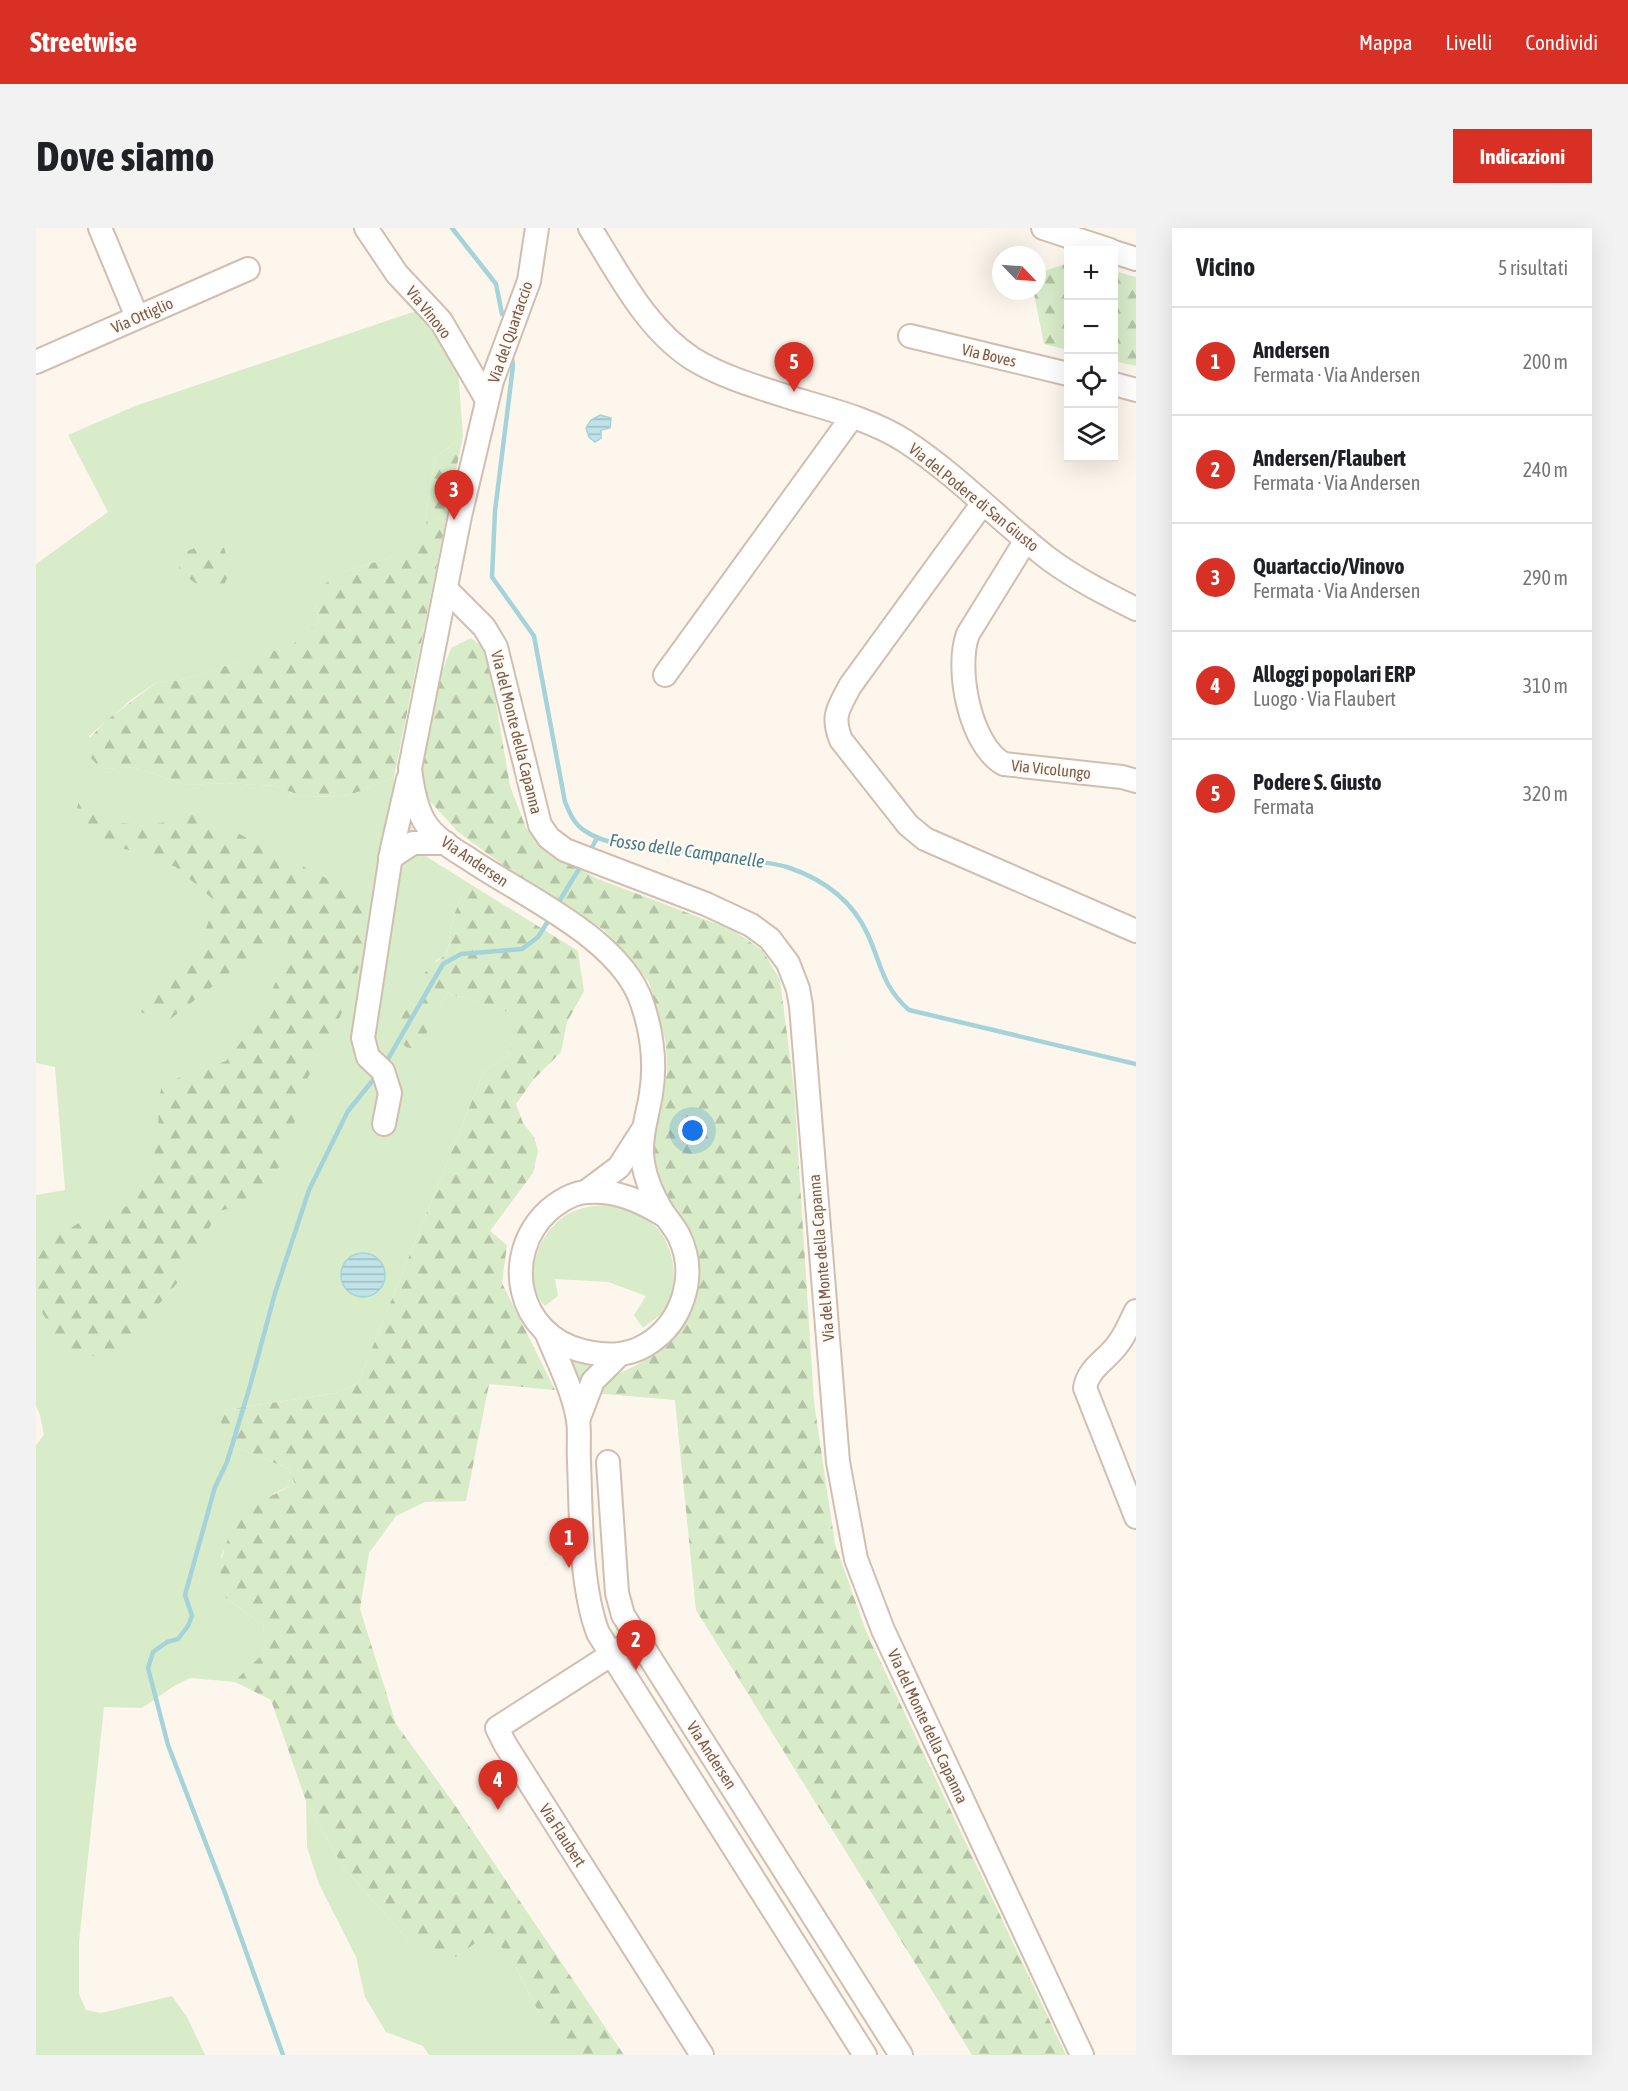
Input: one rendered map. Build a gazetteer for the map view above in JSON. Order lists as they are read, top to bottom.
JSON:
{
  "streets": {
    "street": [
      "Via Vinovo",
      "Via Ottiglio",
      "Via del Quartaccio",
      "Via Boves",
      "Via del Podere di San Giusto",
      "Via del Monte della Capanna",
      "Via Vicolungo",
      "Via Andersen",
      "Via Flaubert"
    ]
  },
  "crossings": [
    ["Via Vinovo", "Via del Quartaccio"],
    ["Via Vinovo", "Via Andersen"],
    ["Via del Quartaccio", "Via Andersen"],
    ["Via del Podere di San Giusto", "Via Vicolungo"],
    ["Via del Monte della Capanna", "Via Andersen"],
    ["Via Andersen", "Via Flaubert"]
  ],
  "water": ["Fosso delle Campanelle"],
  "north": "bottom right",
  "page": {
    "header": "Streetwise",
    "nav": ["Mappa", "Livelli", "Condividi"],
    "buttons": "Indicazioni",
    "title": "Dove siamo",
    "heading": ["Vicino", "5 risultati"],
    "map_buttons": ["+", "−"],
    "list": [
      {
        "mark": "1",
        "name": "Andersen",
        "note": "Fermata · Via Andersen",
        "value": "200 m"
      },
      {
        "mark": "2",
        "name": "Andersen/Flaubert",
        "note": "Fermata · Via Andersen",
        "value": "240 m"
      },
      {
        "mark": "3",
        "name": "Quartaccio/Vinovo",
        "note": "Fermata · Via Andersen",
        "value": "290 m"
      },
      {
        "mark": "4",
        "name": "Alloggi popolari ERP",
        "note": "Luogo · Via Flaubert",
        "value": "310 m"
      },
      {
        "mark": "5",
        "name": "Podere S. Giusto",
        "note": "Fermata",
        "value": "320 m"
      }
    ],
    "pins": [
      "5",
      "3",
      "1",
      "2",
      "4"
    ]
  }
}
